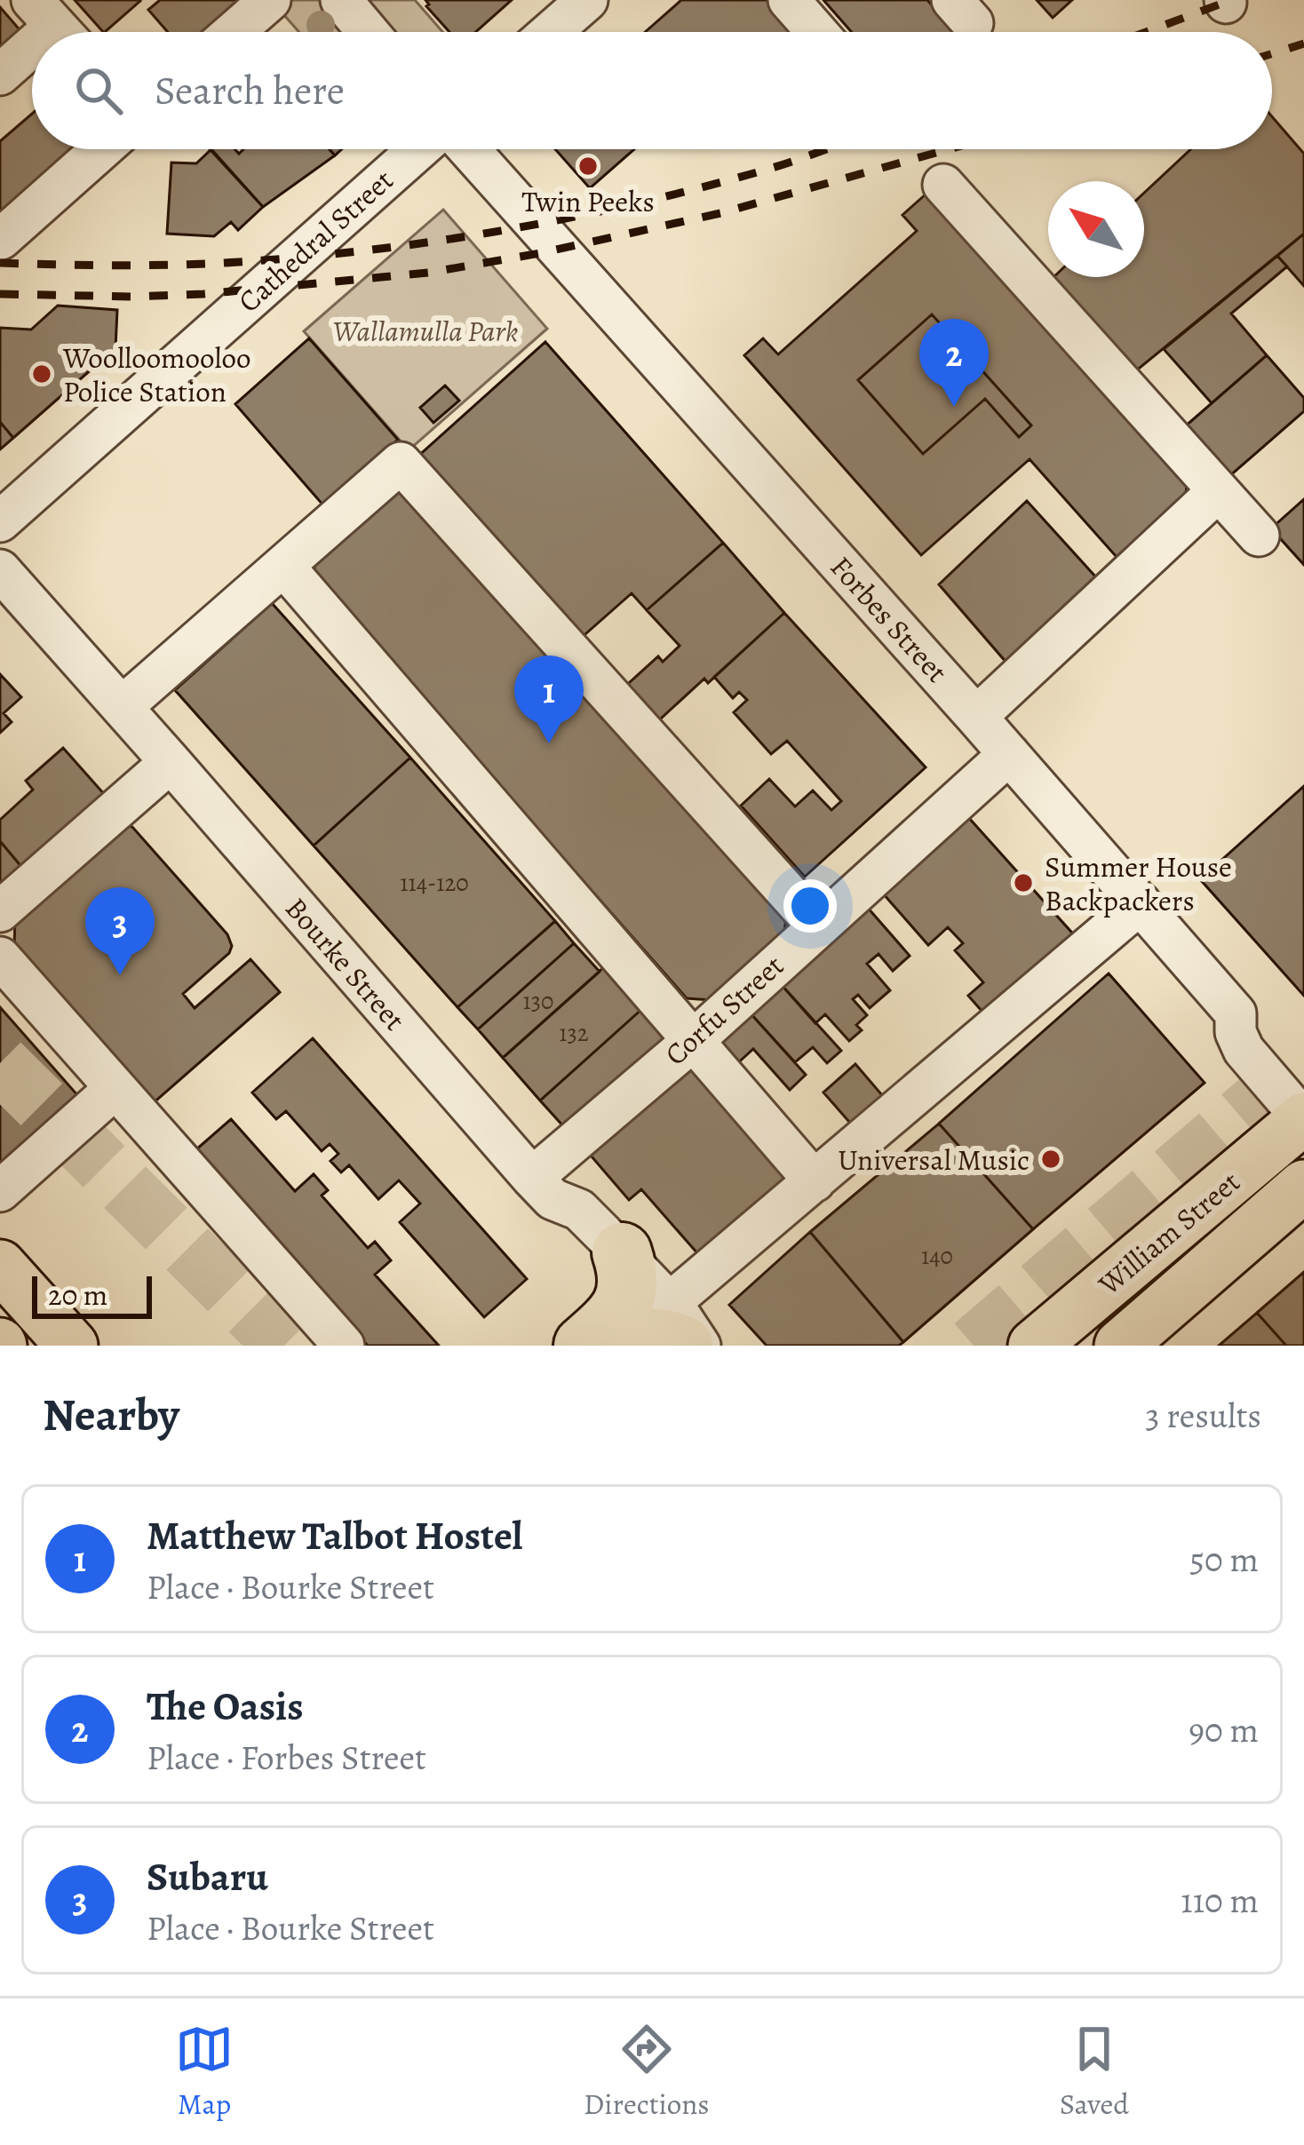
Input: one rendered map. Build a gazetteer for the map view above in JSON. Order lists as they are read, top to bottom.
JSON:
{
  "streets": {
    "main road": ["William Street"],
    "street": [
      "Cathedral Street",
      "Forbes Street",
      "Bourke Street",
      "Corfu Street"
    ]
  },
  "crossings": [
    ["Forbes Street", "Corfu Street"],
    ["Forbes Street", "William Street"],
    ["Bourke Street", "Corfu Street"]
  ],
  "parks": ["Wallamulla Park"],
  "places": [
    "Twin Peeks",
    "Woolloomooloo Police Station",
    "Summer House Backpackers",
    "Universal Music"
  ],
  "house_numbers": [
    "114-120",
    "130",
    "132",
    "140"
  ],
  "scale_bar": "20 m",
  "north": "top left",
  "page": {
    "search": "Search here",
    "pins": ["2", "1", "3"],
    "scale": "20 m",
    "heading": ["Nearby", "3 results"],
    "list": [
      {
        "mark": "1",
        "name": "Matthew Talbot Hostel",
        "note": "Place · Bourke Street",
        "value": "50 m"
      },
      {
        "mark": "2",
        "name": "The Oasis",
        "note": "Place · Forbes Street",
        "value": "90 m"
      },
      {
        "mark": "3",
        "name": "Subaru",
        "note": "Place · Bourke Street",
        "value": "110 m"
      }
    ],
    "nav": ["Map", "Directions", "Saved"]
  }
}
